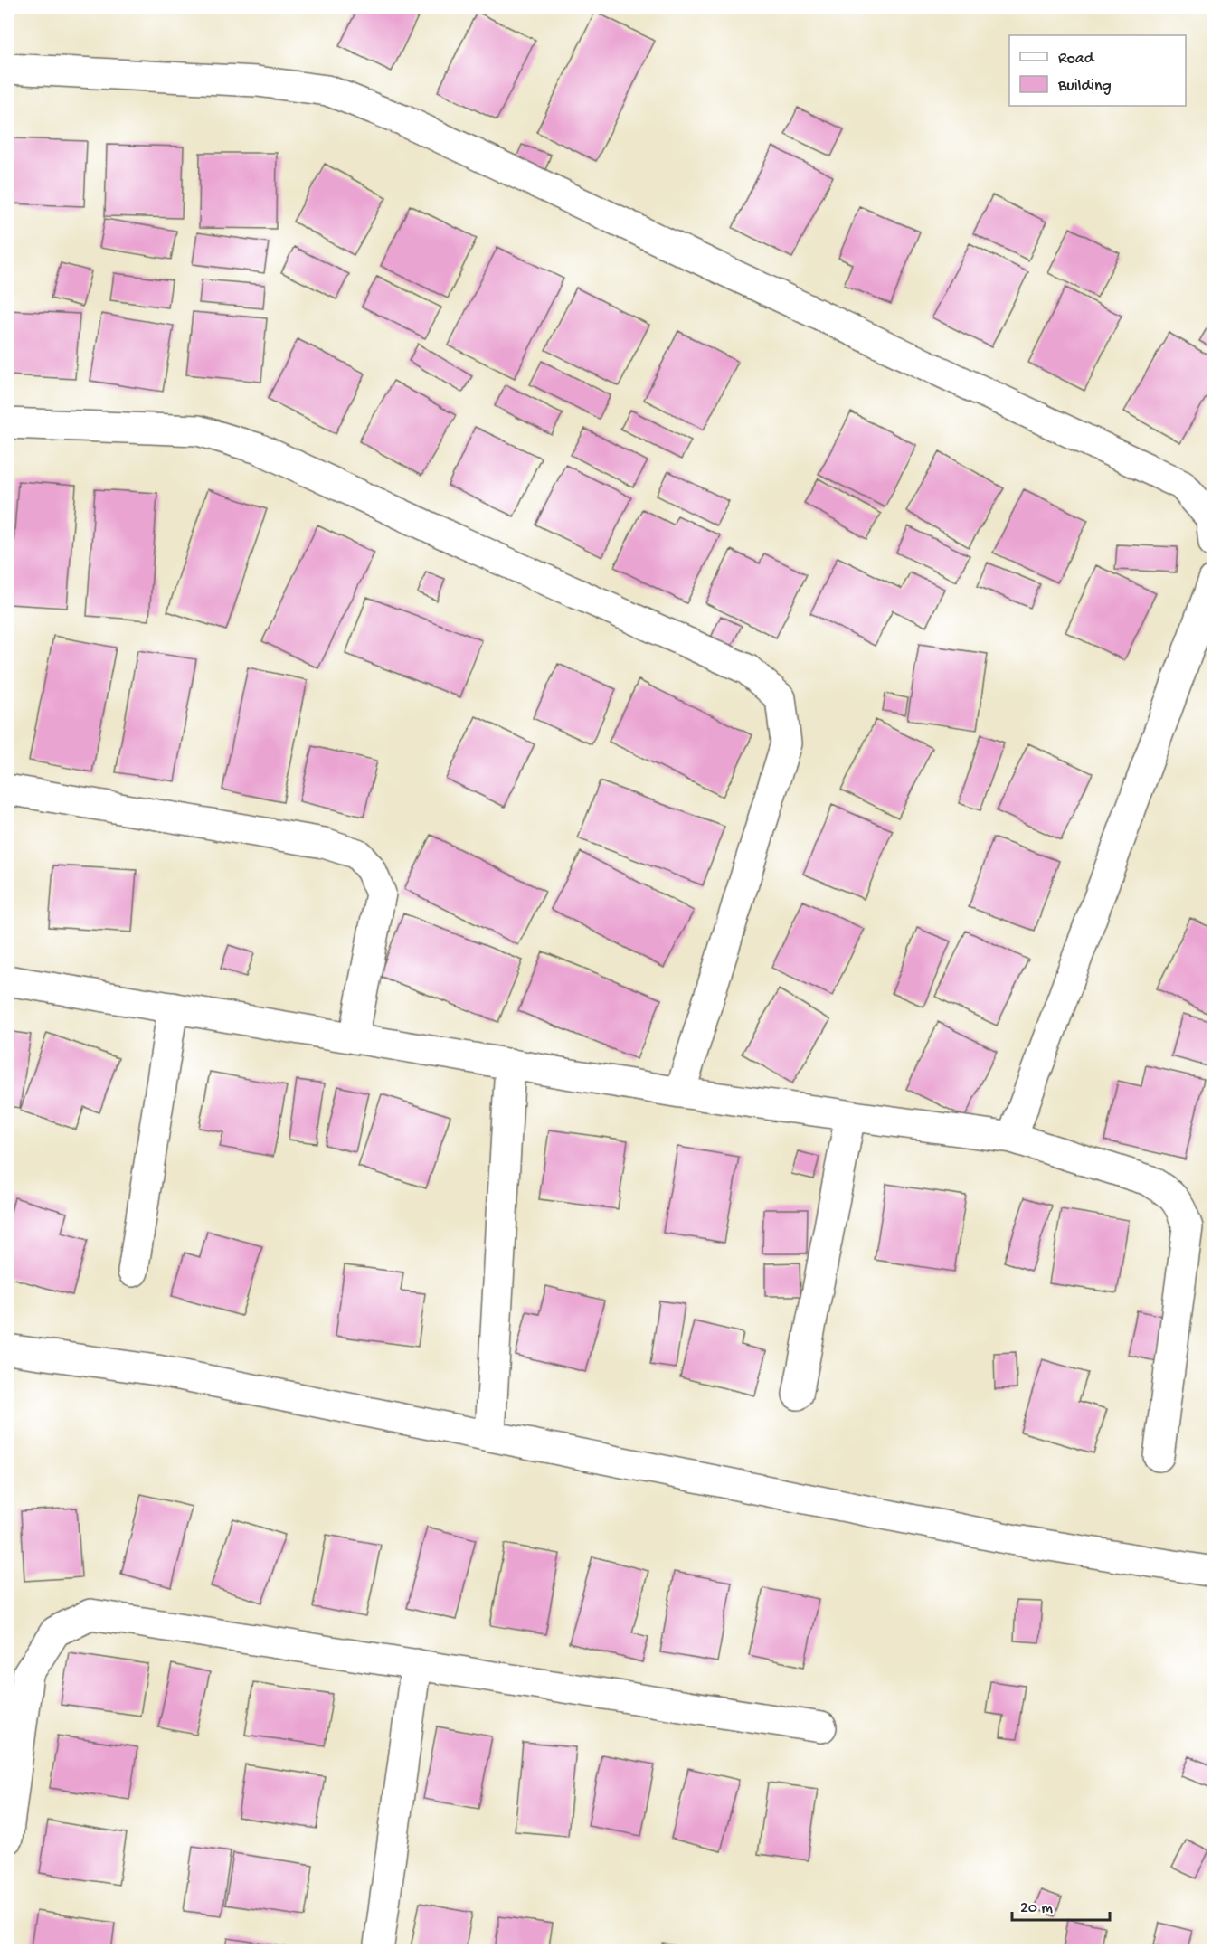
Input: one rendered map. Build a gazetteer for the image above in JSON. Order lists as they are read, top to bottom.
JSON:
{
  "legend": ["Road", "Building"],
  "scale_bar": "20 m"
}
